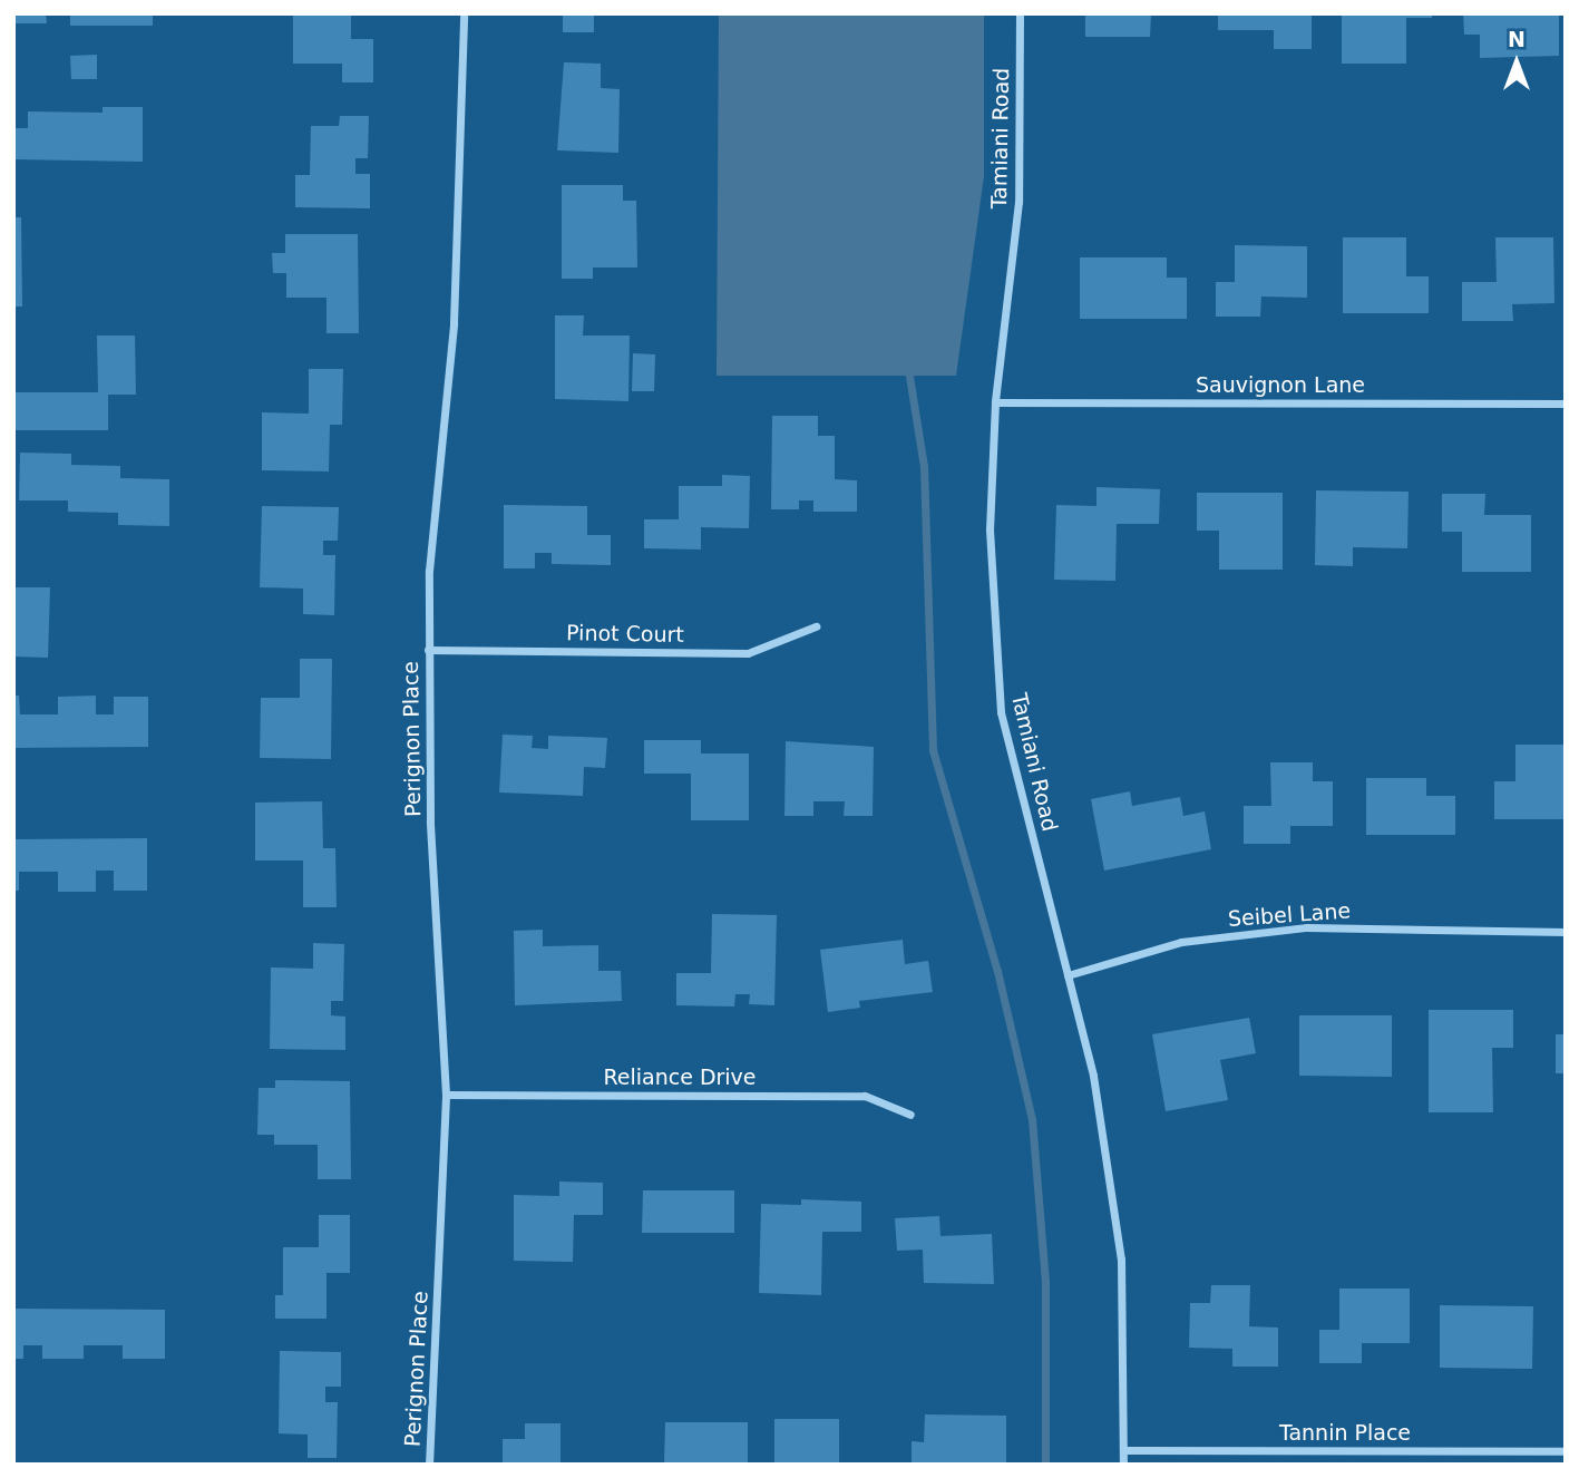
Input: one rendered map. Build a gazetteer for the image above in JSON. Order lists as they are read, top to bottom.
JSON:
{
  "streets": {
    "street": [
      "Tamiani Road",
      "Sauvignon Lane",
      "Pinot Court",
      "Perignon Place",
      "Seibel Lane",
      "Reliance Drive",
      "Tannin Place"
    ]
  },
  "crossings": [
    ["Tamiani Road", "Sauvignon Lane"],
    ["Tamiani Road", "Seibel Lane"],
    ["Tamiani Road", "Tannin Place"],
    ["Pinot Court", "Perignon Place"],
    ["Perignon Place", "Reliance Drive"]
  ],
  "north": "top"
}
